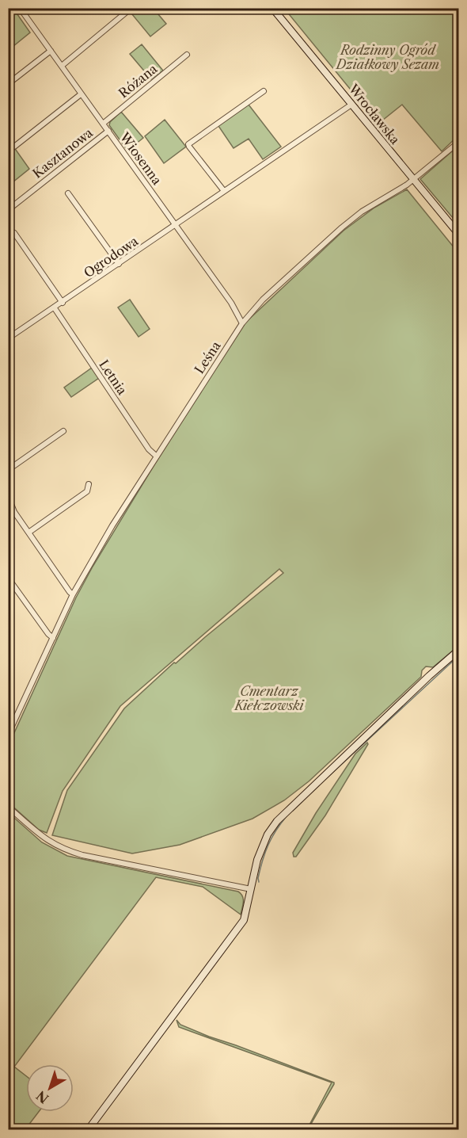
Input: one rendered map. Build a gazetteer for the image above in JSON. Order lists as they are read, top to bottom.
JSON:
{
  "streets": {
    "street": [
      "Różana",
      "Wrocławska",
      "Kasztanowa",
      "Wiosenna",
      "Ogrodowa",
      "Leśna",
      "Letnia"
    ]
  },
  "crossings": [
    ["Różana", "Wiosenna"],
    ["Wrocławska", "Ogrodowa"],
    ["Wrocławska", "Leśna"],
    ["Kasztanowa", "Wiosenna"],
    ["Wiosenna", "Ogrodowa"],
    ["Wiosenna", "Leśna"],
    ["Ogrodowa", "Letnia"],
    ["Leśna", "Letnia"]
  ],
  "parks": ["Rodzinny Ogród Działkowy Sezam", "Cmentarz Kiełczowski"],
  "north": "bottom left"
}
